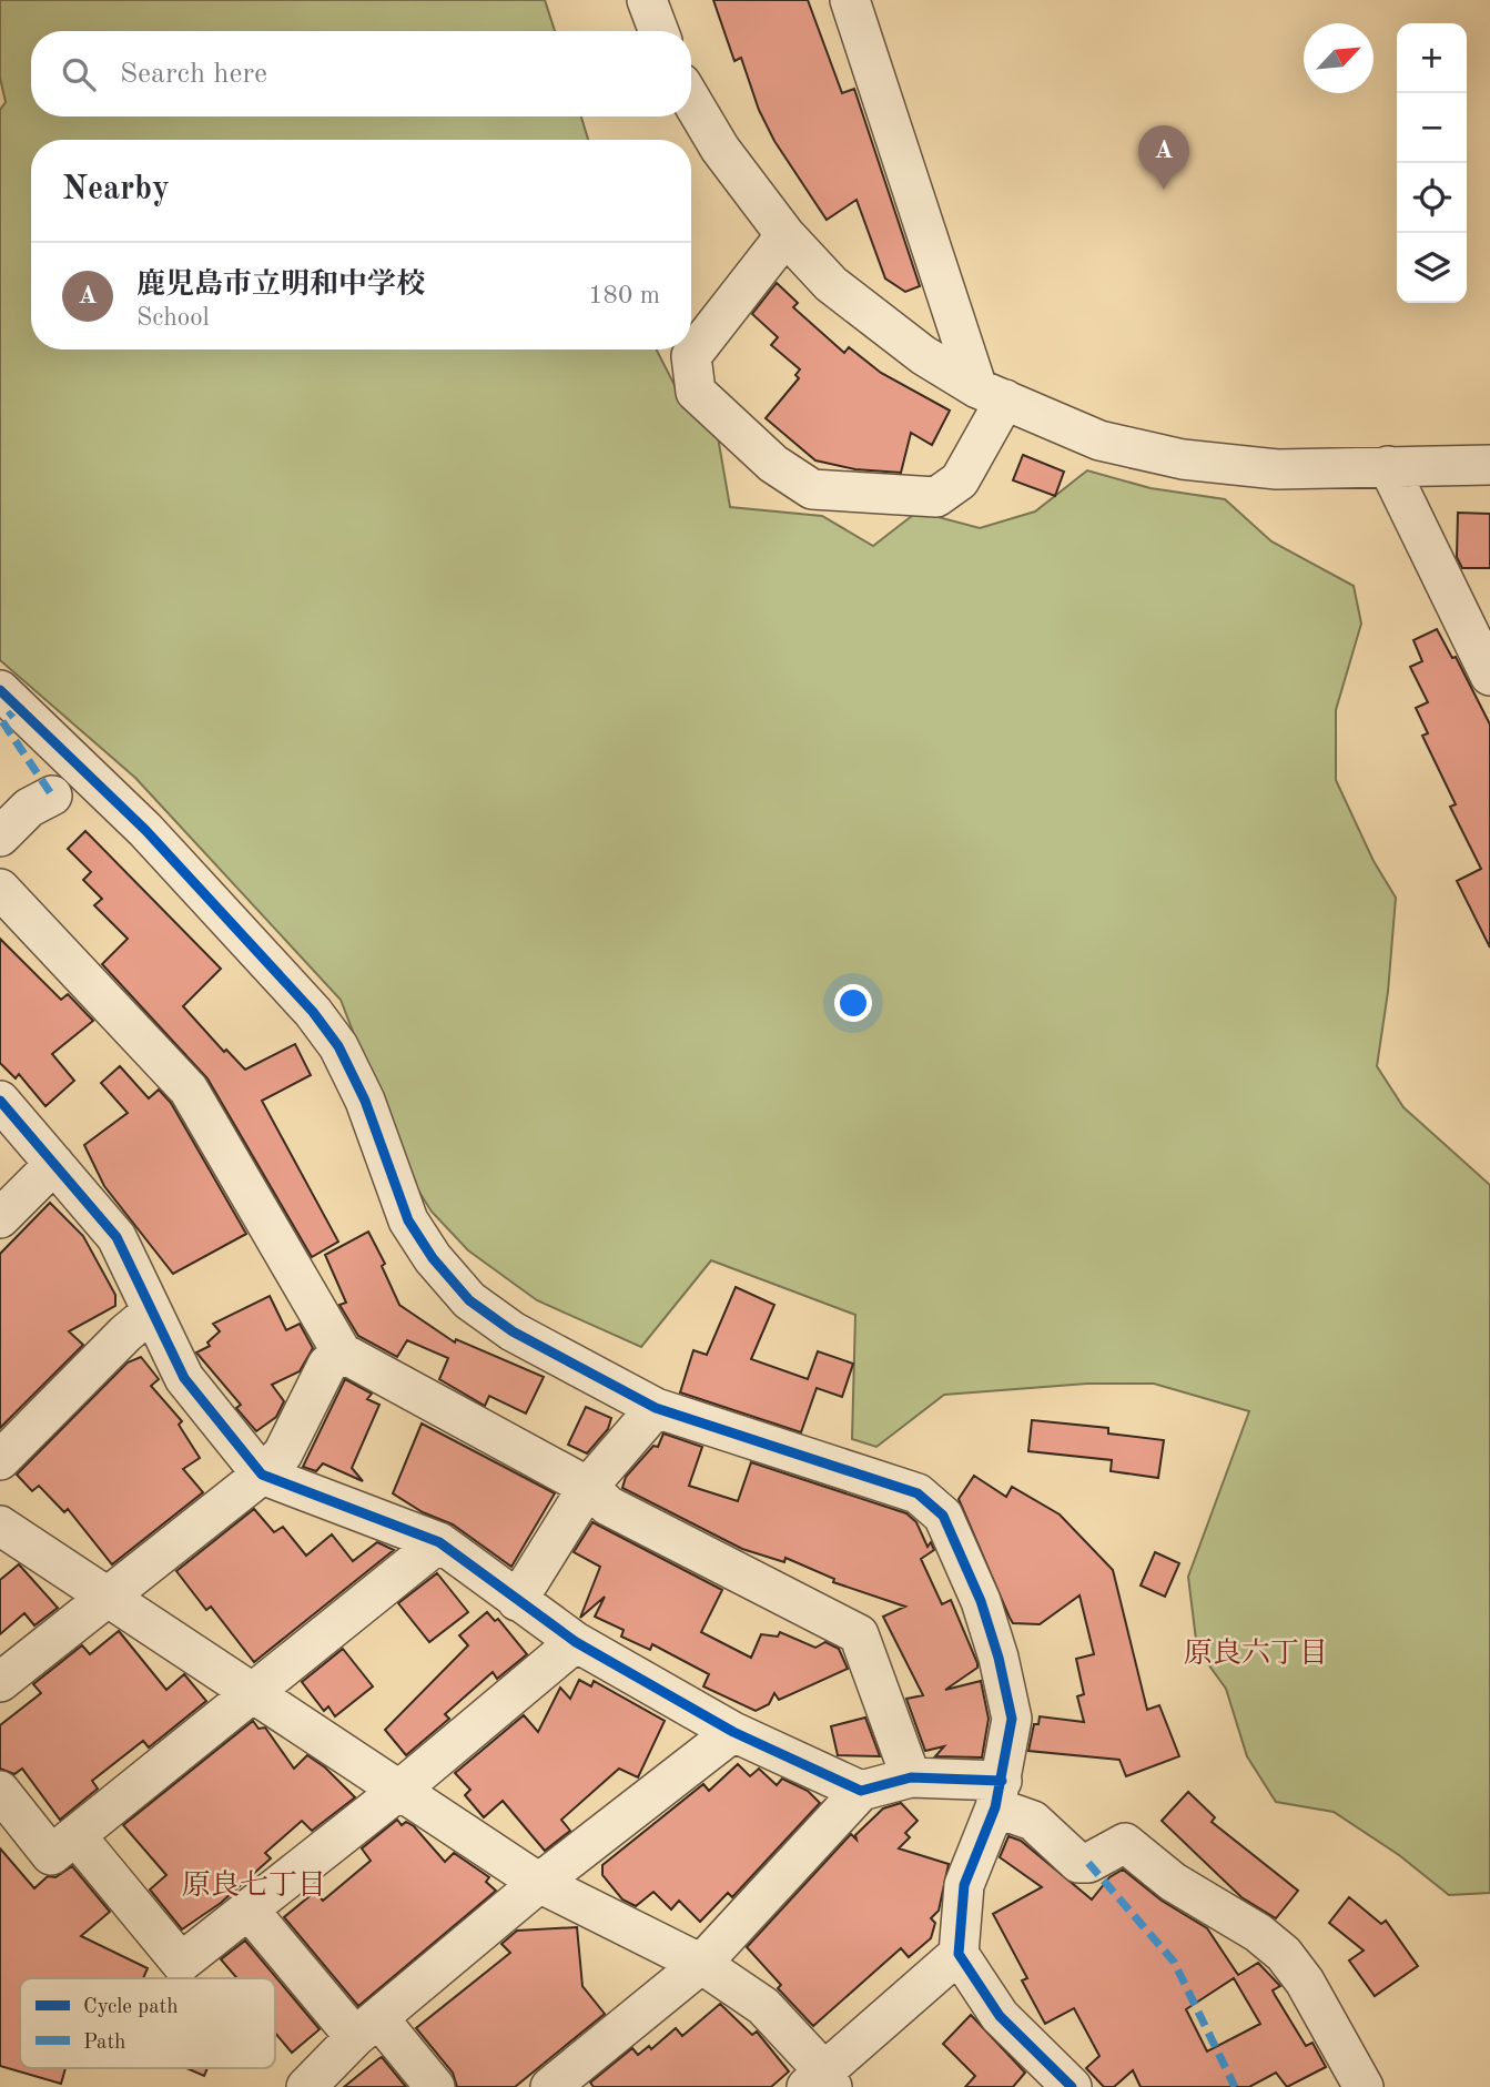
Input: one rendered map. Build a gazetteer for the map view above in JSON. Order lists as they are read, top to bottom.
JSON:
{
  "districts": ["原良六丁目", "原良七丁目"],
  "legend": ["Cycle path", "Path"],
  "north": "top right",
  "page": {
    "map_buttons": ["+", "−"],
    "search": "Search here",
    "pins": "A",
    "heading": "Nearby",
    "list": [
      {
        "mark": "A",
        "name": "鹿児島市立明和中学校",
        "note": "School",
        "value": "180 m"
      }
    ]
  }
}
